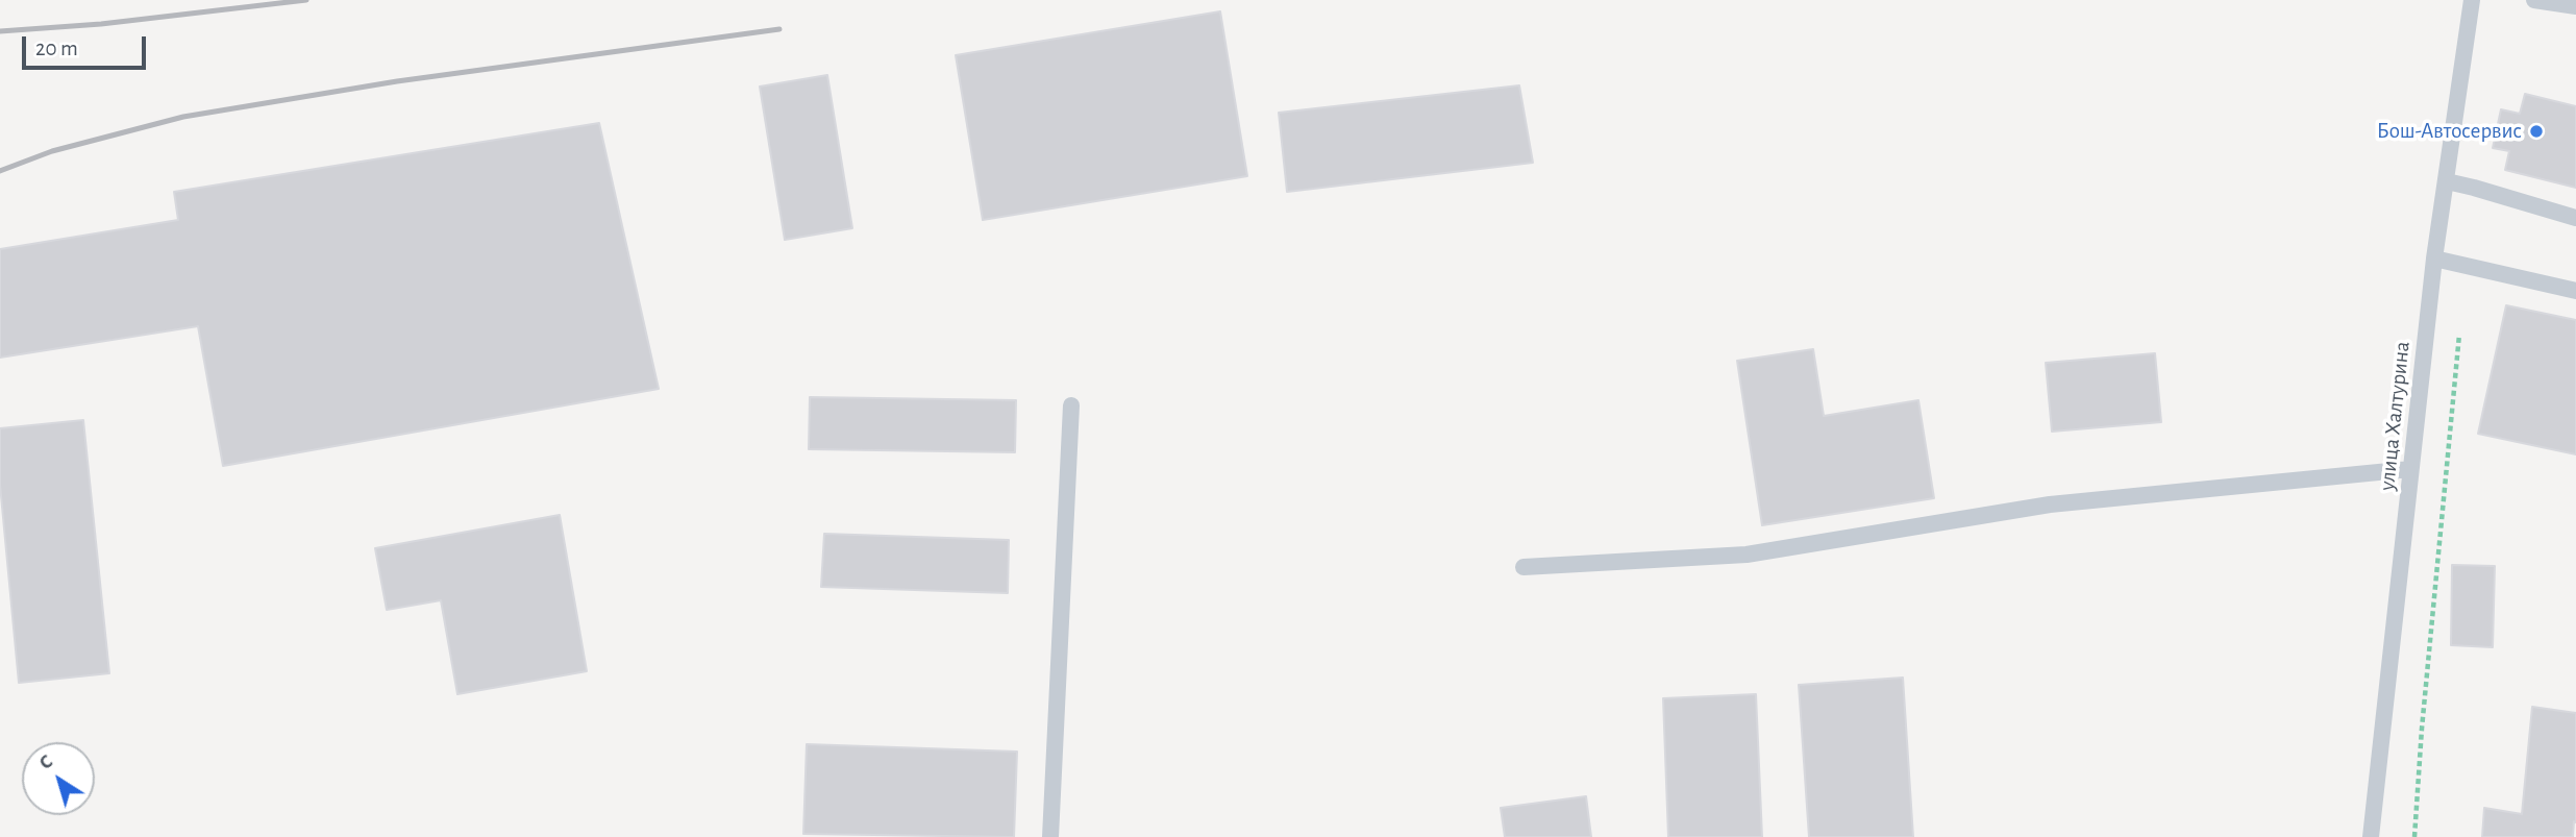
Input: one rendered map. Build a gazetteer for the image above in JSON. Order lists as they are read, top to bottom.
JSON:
{
  "streets": {
    "lane": ["улица Халтурина"]
  },
  "places": ["Бош-Автосервис"],
  "scale_bar": "20 m",
  "north": "top left"
}
